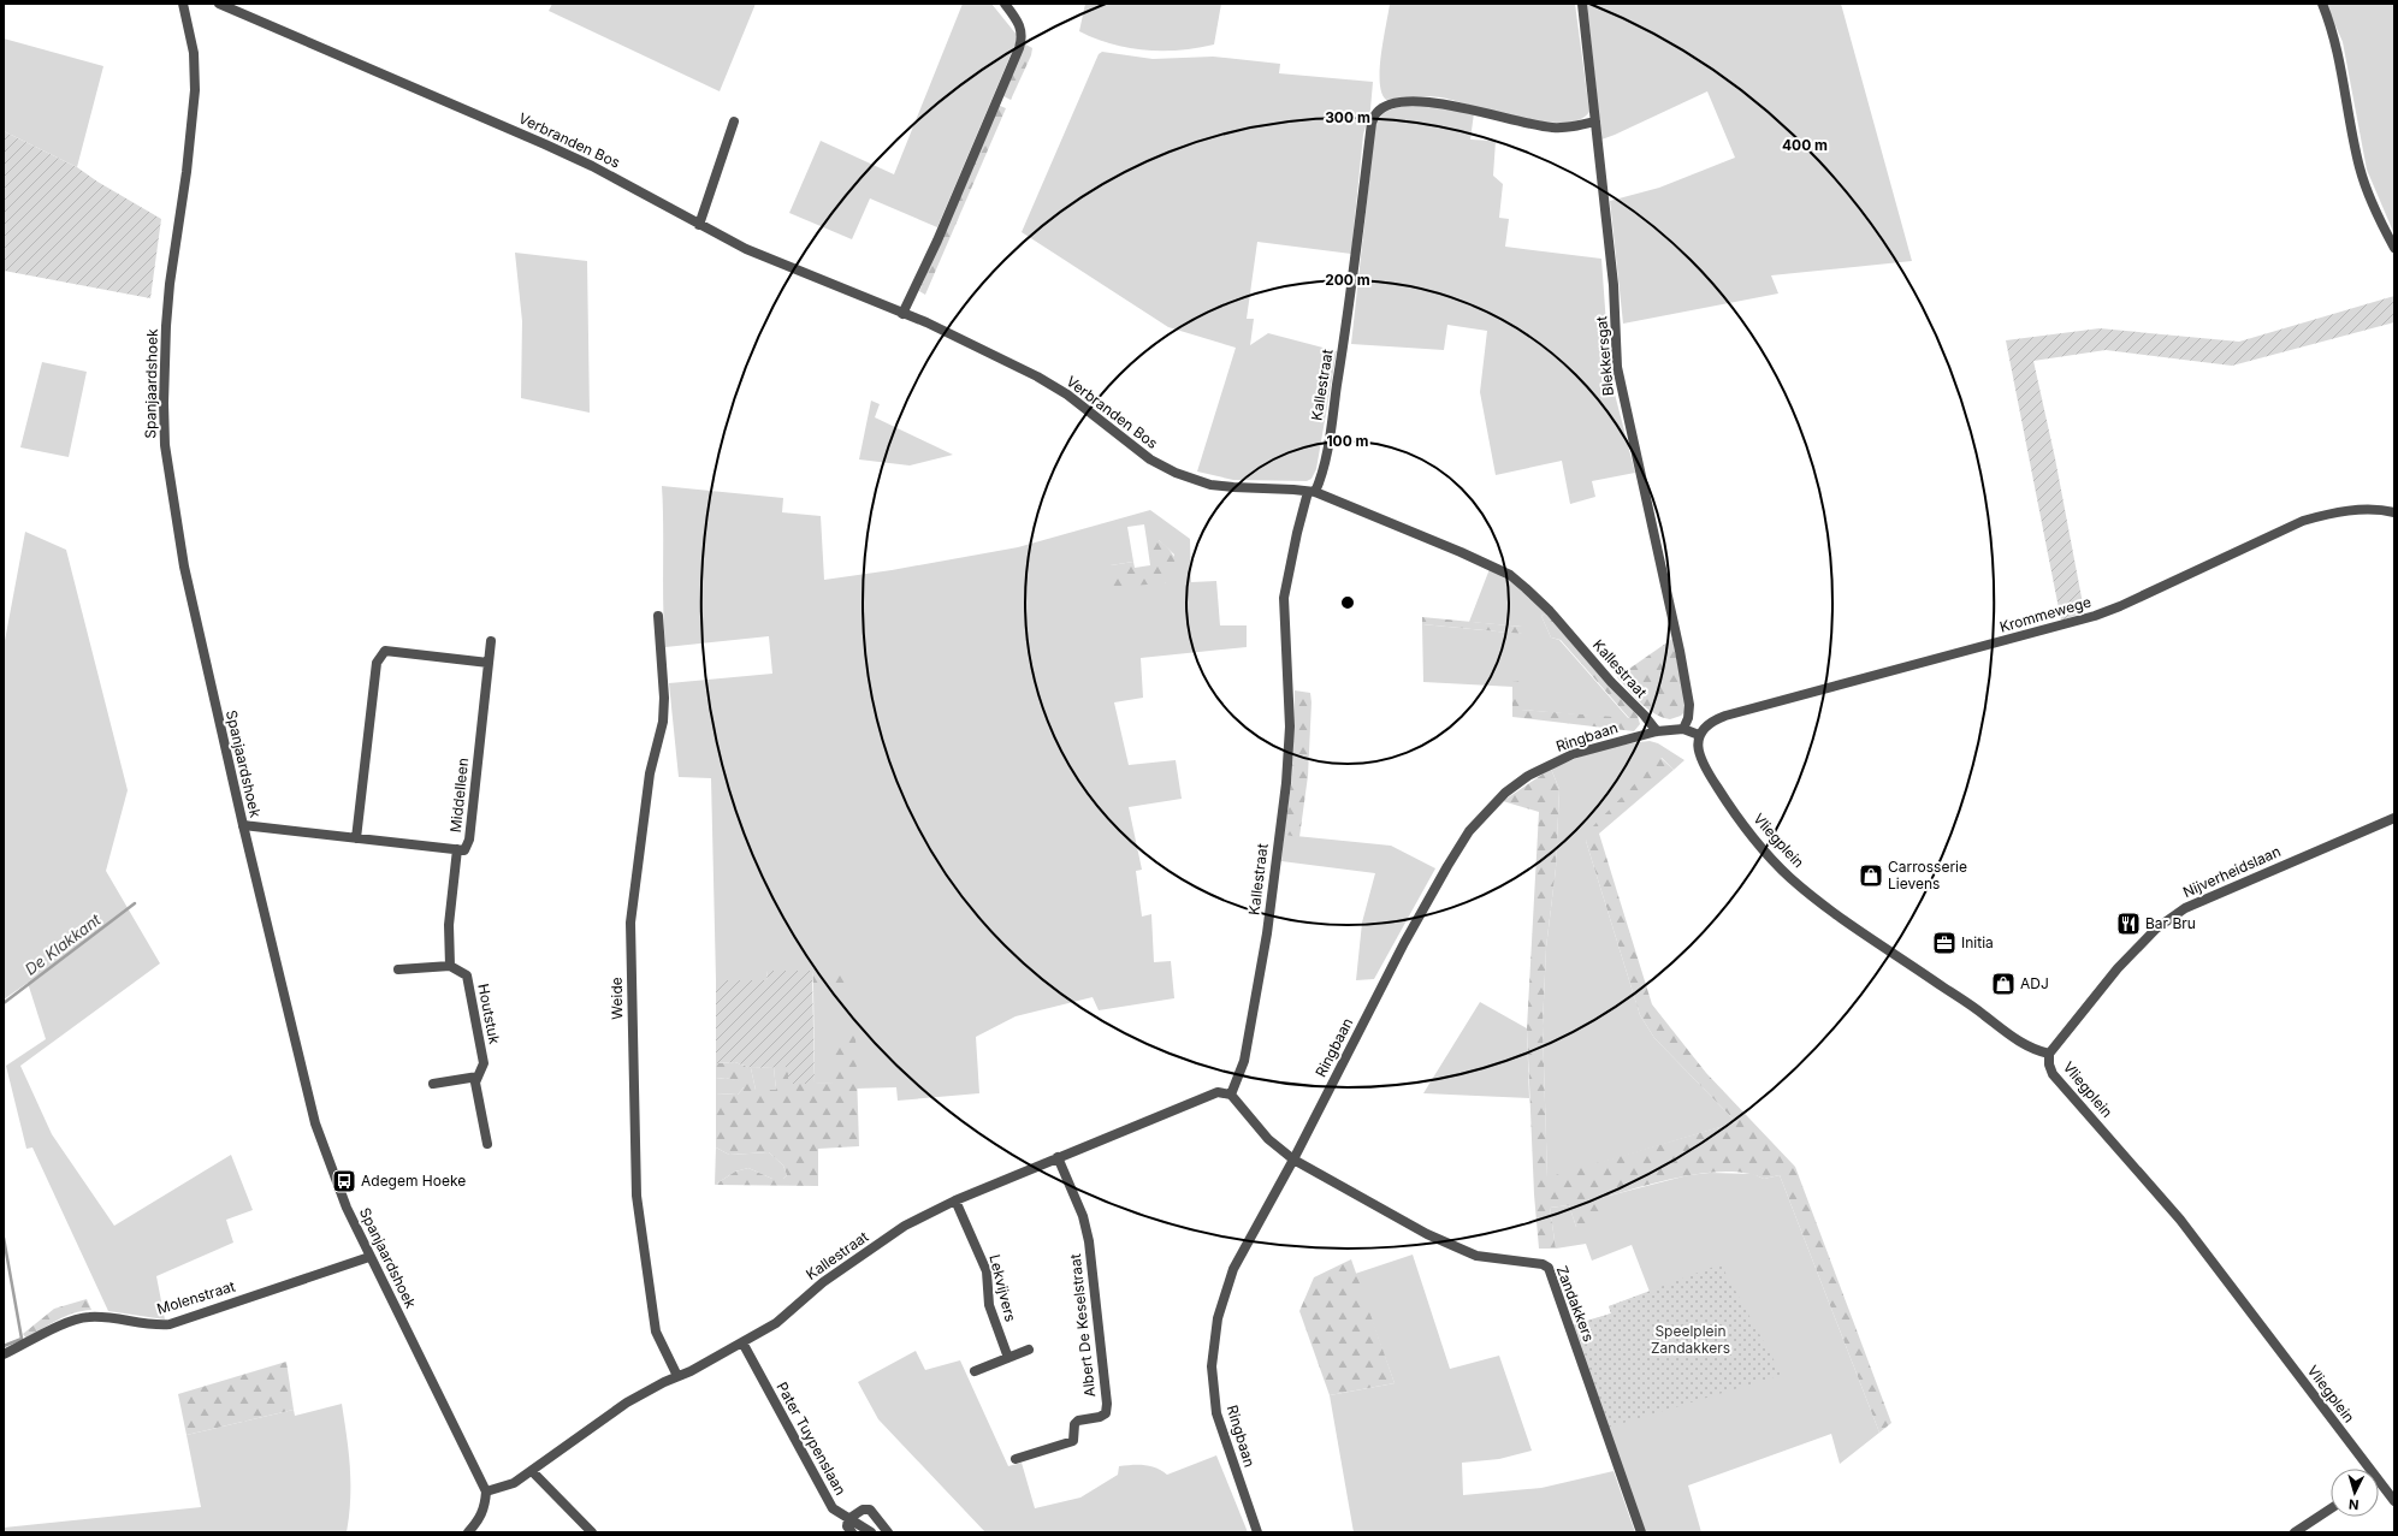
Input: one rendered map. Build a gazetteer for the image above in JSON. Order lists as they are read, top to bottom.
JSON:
{
  "streets": {
    "street": [
      "Verbranden Bos",
      "Blekkersgat",
      "Spanjaardshoek",
      "Kallestraat",
      "Krommewege",
      "Ringbaan",
      "Middelleen",
      "Vliegplein",
      "Nijverheidslaan",
      "Weide",
      "Houtstuk",
      "Lekvijvers",
      "Molenstraat",
      "Zandakkers",
      "Albert De Keselstraat",
      "Pater Tuypenslaan"
    ]
  },
  "crossings": [
    ["Verbranden Bos", "Kallestraat"],
    ["Blekkersgat", "Kallestraat"],
    ["Blekkersgat", "Ringbaan"],
    ["Spanjaardshoek", "Kallestraat"],
    ["Spanjaardshoek", "Middelleen"],
    ["Spanjaardshoek", "Molenstraat"],
    ["Kallestraat", "Ringbaan"],
    ["Kallestraat", "Weide"],
    ["Kallestraat", "Lekvijvers"],
    ["Kallestraat", "Albert De Keselstraat"],
    ["Kallestraat", "Pater Tuypenslaan"],
    ["Krommewege", "Ringbaan"],
    ["Krommewege", "Vliegplein"],
    ["Ringbaan", "Vliegplein"],
    ["Ringbaan", "Zandakkers"],
    ["Vliegplein", "Nijverheidslaan"]
  ],
  "water": ["De Klakkant"],
  "parks": ["Speelplein Zandakkers"],
  "places": {
    "shop": ["Carrosserie Lievens", "ADJ"],
    "restaurant": ["Bar Bru"],
    "office": ["Initia"],
    "bus stop": ["Adegem Hoeke"]
  },
  "north": "bottom",
  "rings": [
    "300 m",
    "400 m",
    "200 m",
    "100 m"
  ]
}
